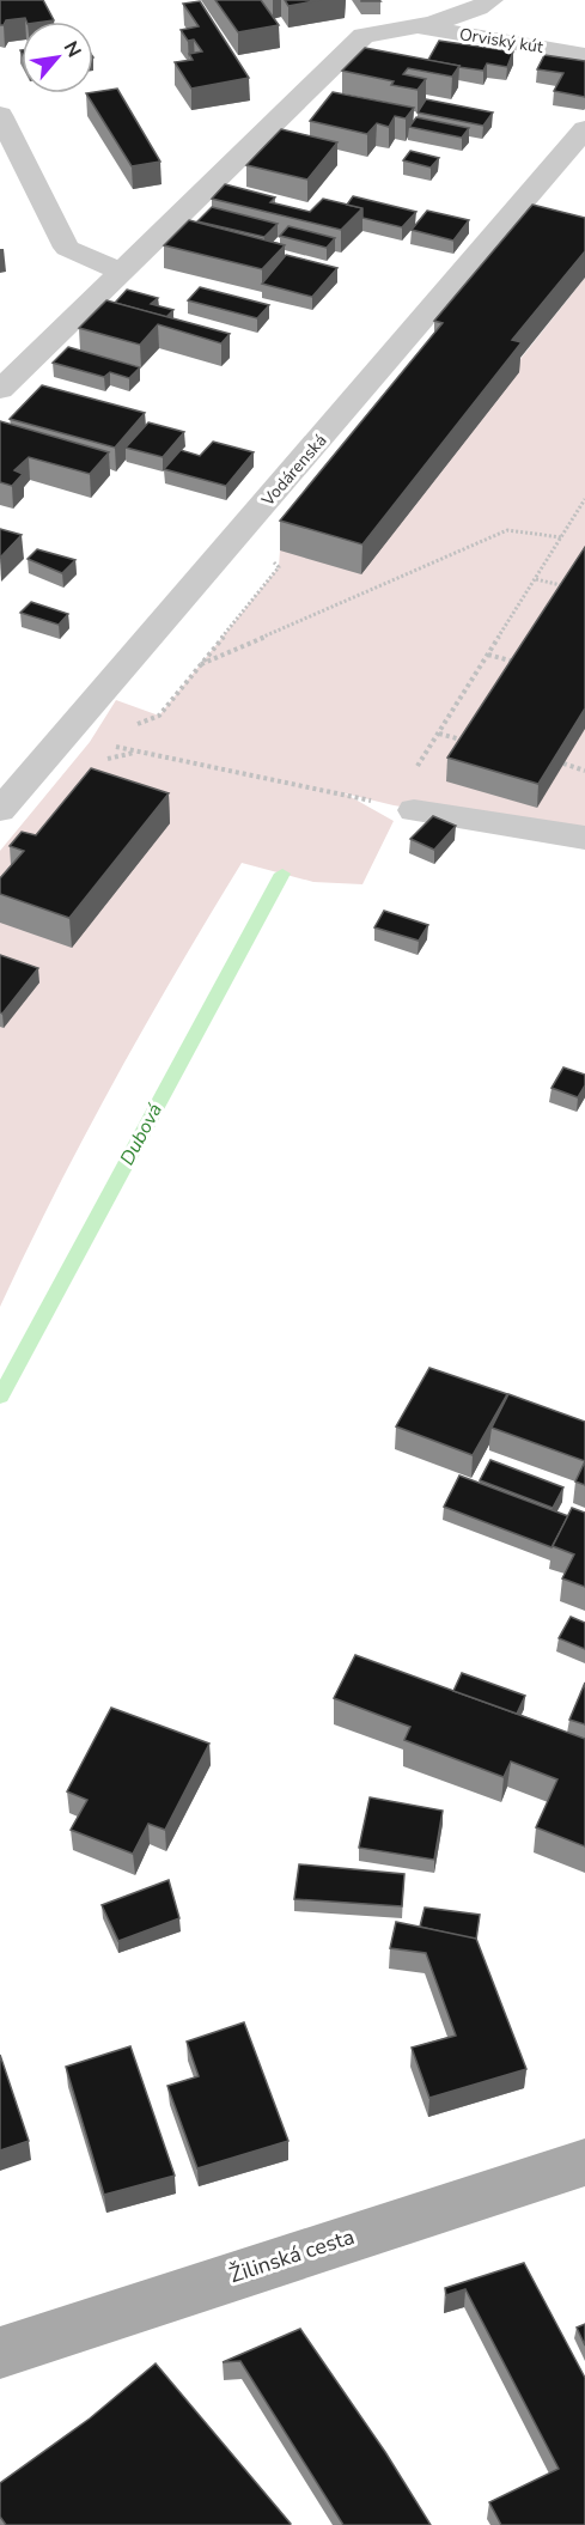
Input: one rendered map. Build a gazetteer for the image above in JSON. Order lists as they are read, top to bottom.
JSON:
{
  "streets": {
    "main road": ["Žilinská cesta"],
    "street": ["Orviský kút", "Vodárenská"]
  },
  "water": ["Dubová"],
  "north": "top right"
}
